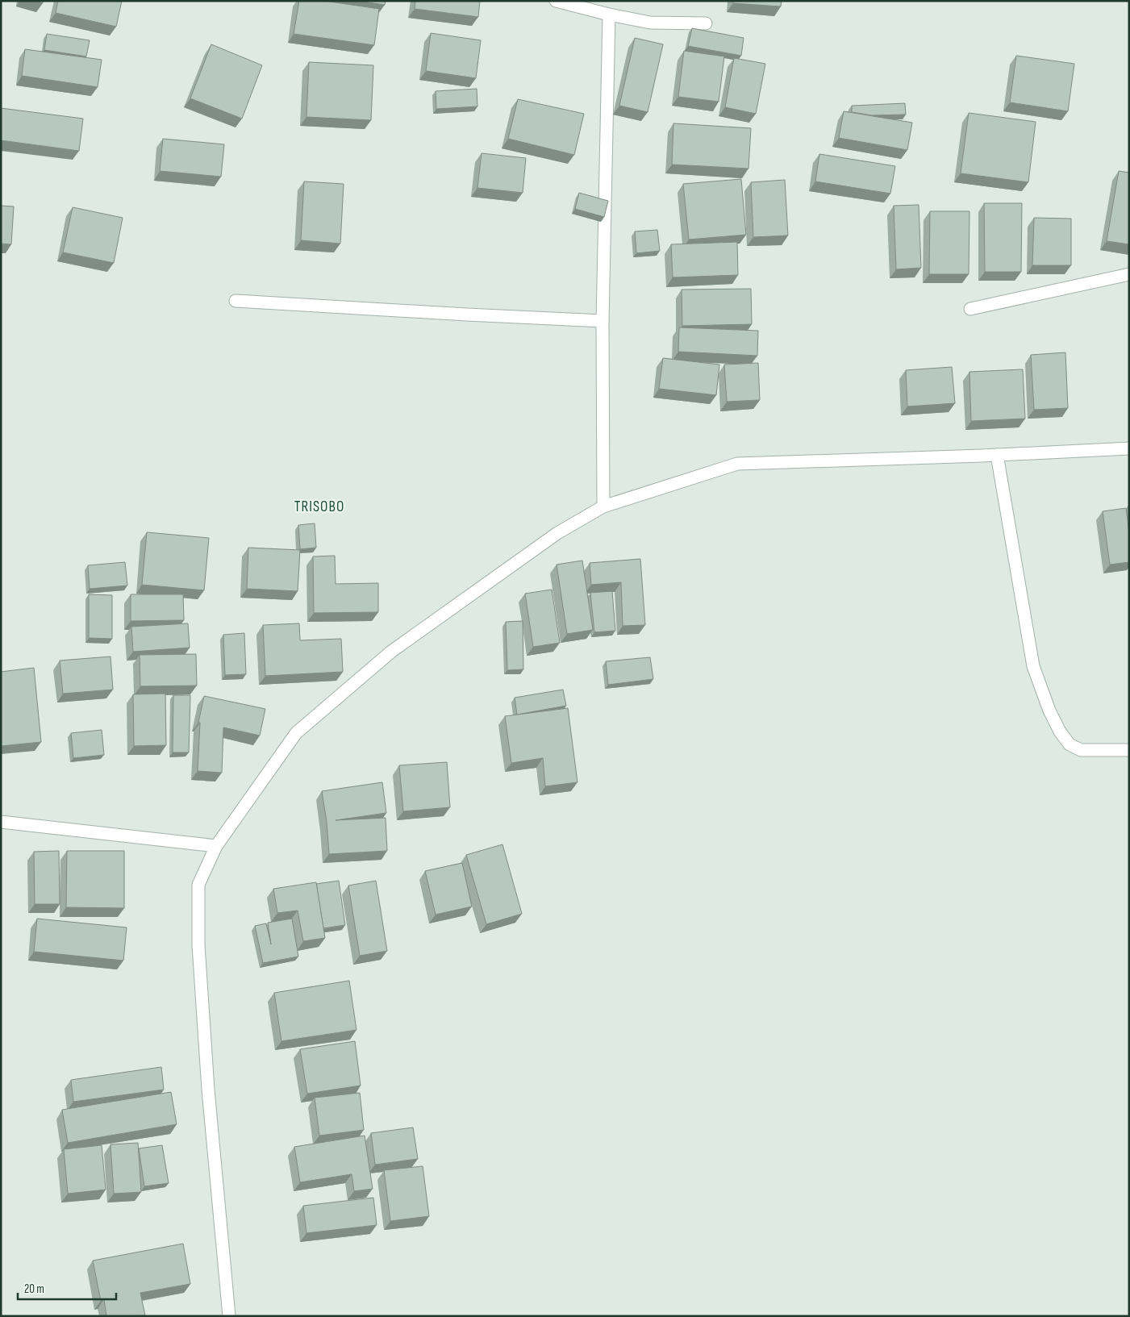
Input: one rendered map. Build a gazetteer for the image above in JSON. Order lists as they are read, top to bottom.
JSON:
{
  "districts": ["TRISOBO"],
  "scale_bar": "20 m"
}
